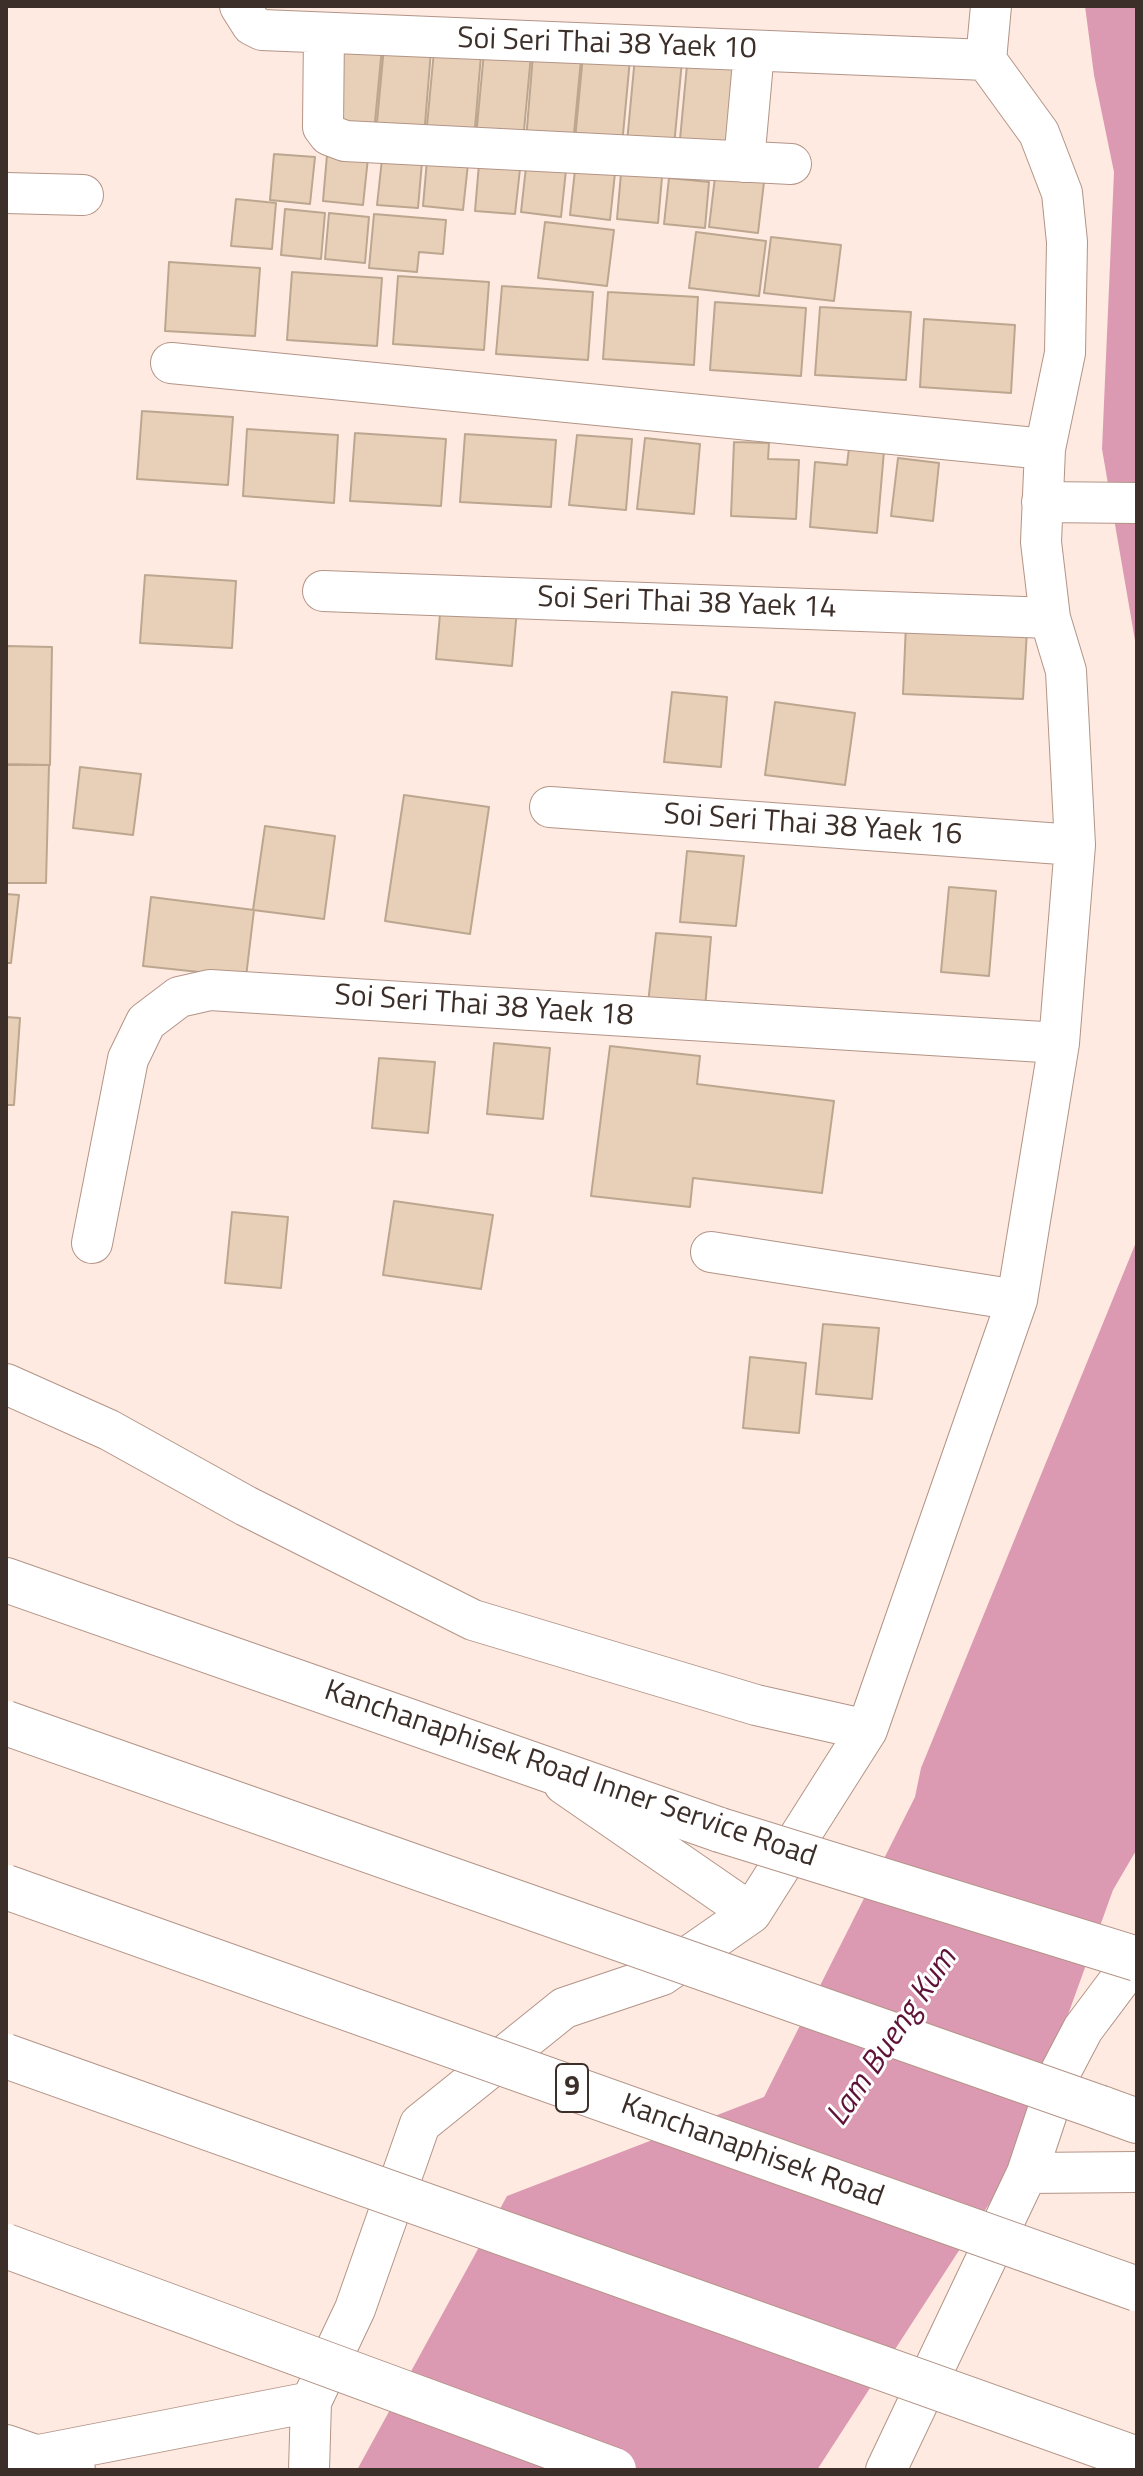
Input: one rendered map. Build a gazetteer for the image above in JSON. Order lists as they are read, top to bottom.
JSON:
{
  "streets": {
    "main road": ["Kanchanaphisek Road Inner Service Road", "9", "Kanchanaphisek Road"],
    "street": [
      "Soi Seri Thai 38 Yaek 10",
      "Soi Seri Thai 38 Yaek 14",
      "Soi Seri Thai 38 Yaek 16",
      "Soi Seri Thai 38 Yaek 18"
    ]
  },
  "water": ["Lam Bueng Kum"]
}
